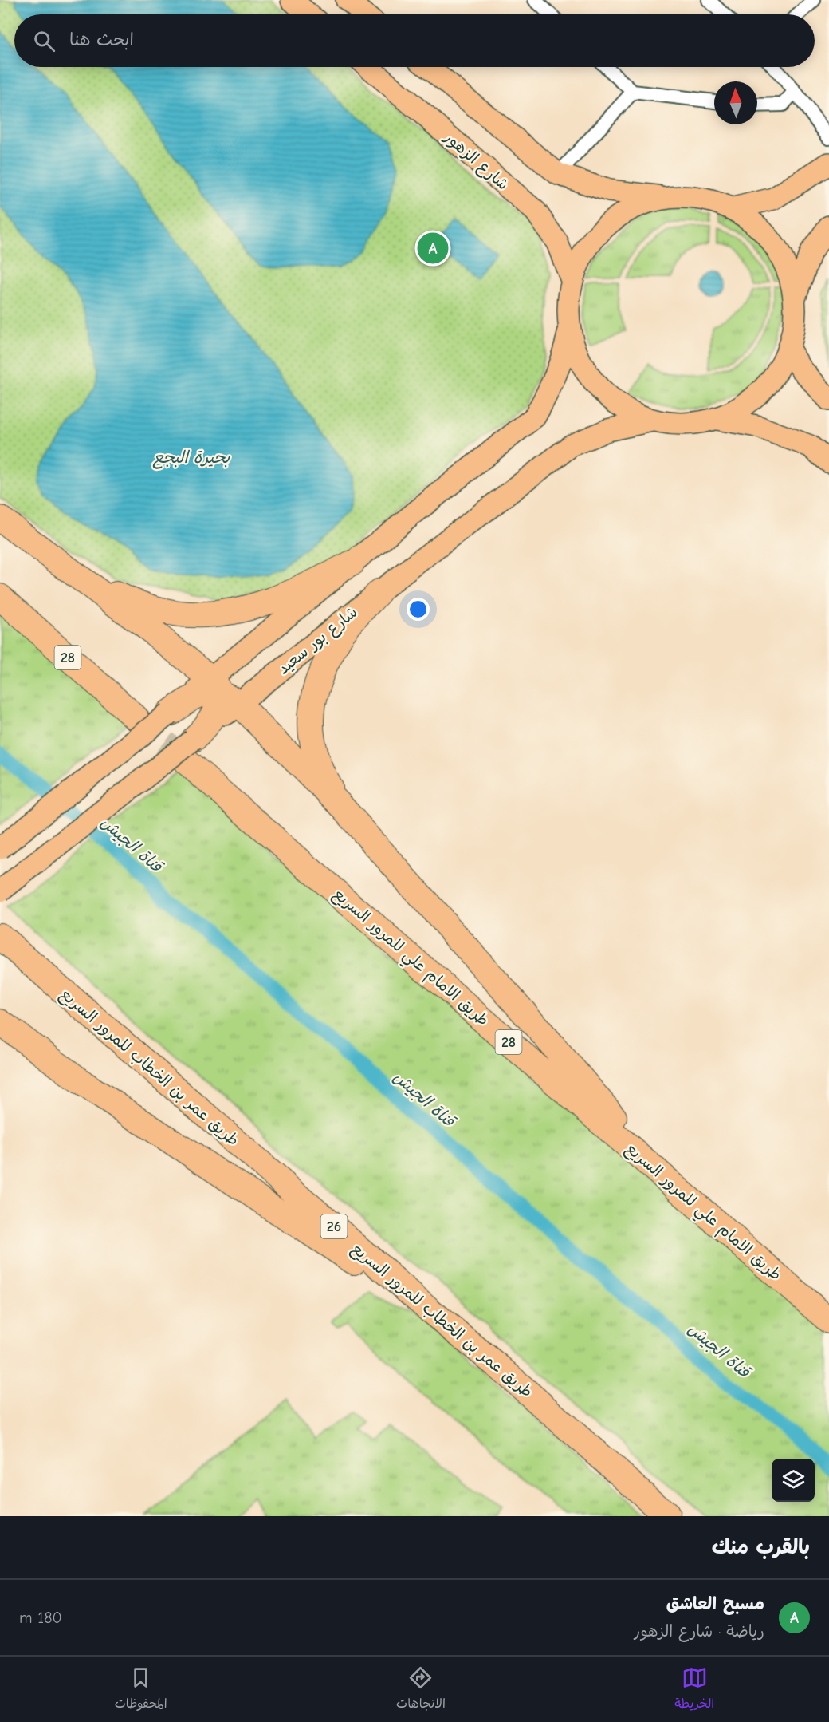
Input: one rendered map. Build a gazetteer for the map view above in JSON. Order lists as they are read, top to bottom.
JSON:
{
  "streets": {
    "highway": [
      "28",
      "طريق الامام علي للمرور السريع",
      "طريق عمر بن الخطاب للمرور السريع",
      "26"
    ],
    "main road": ["شارع الزهور", "شارع بور سعيد"]
  },
  "water": ["بحيرة البجع", "قناة الجيش"],
  "north": "top",
  "page": {
    "search": "ابحث هنا",
    "pins": "A",
    "heading": "بالقرب منك",
    "list": [
      {
        "mark": "A",
        "name": "مسبح العاشق",
        "note": "رياضة · شارع الزهور",
        "value": "180 m"
      }
    ],
    "nav": ["الخريطة", "الاتجاهات", "المحفوظات"]
  }
}
